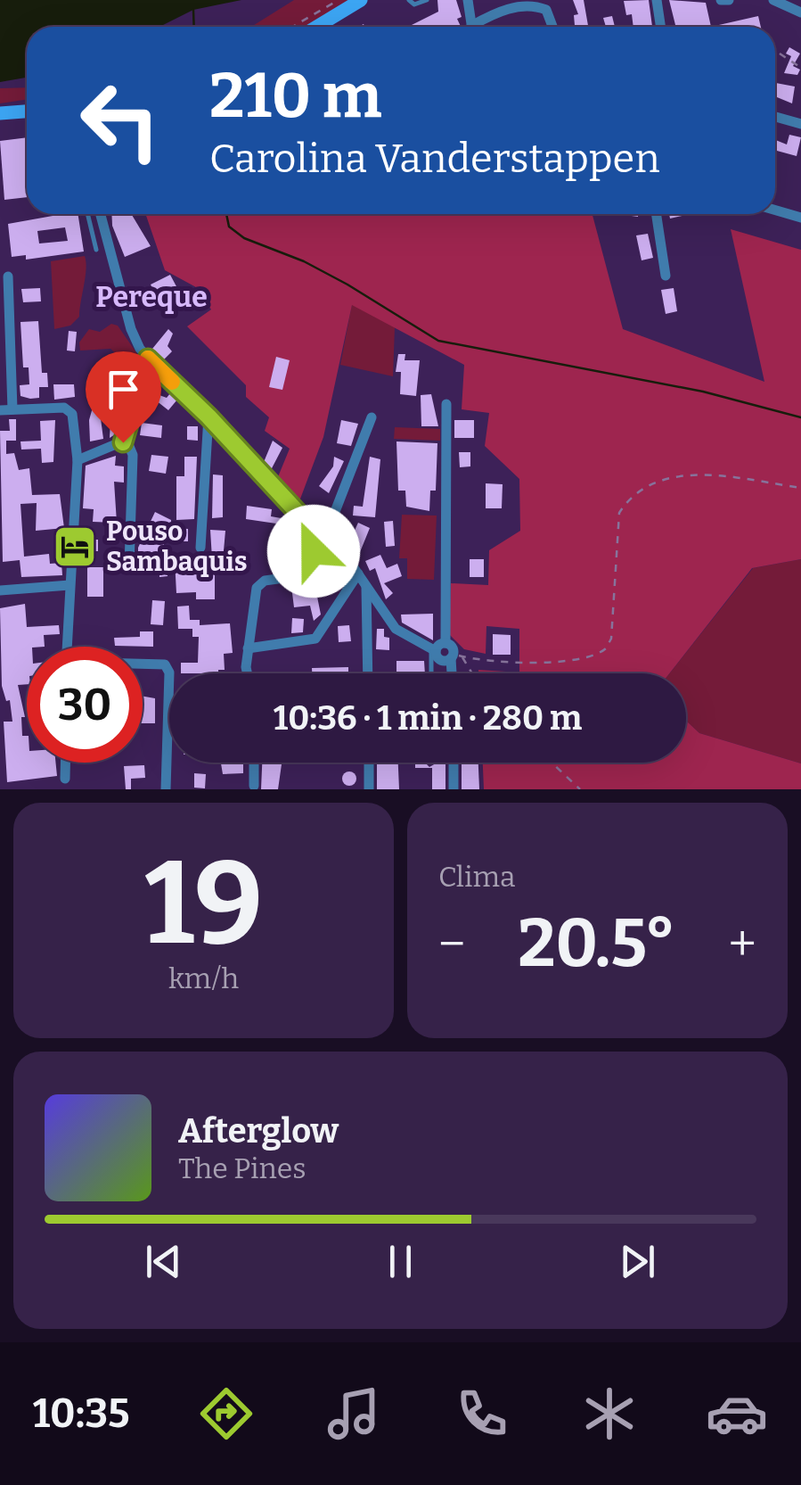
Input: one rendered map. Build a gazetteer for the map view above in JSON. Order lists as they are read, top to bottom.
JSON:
{
  "districts": ["Pereque"],
  "places": {
    "hotel": ["Pouso Sambaquis"]
  },
  "page": {
    "turn": ["210 m", "Carolina Vanderstappen"],
    "limit": "30",
    "trip": "10:36 · 1 min · 280 m",
    "tile": [
      ["19", "km/h"],
      "Clima"
    ],
    "heat": ["−", "20.5°", "+"],
    "song": ["Afterglow", "The Pines"],
    "tabs": "10:35"
  }
}
